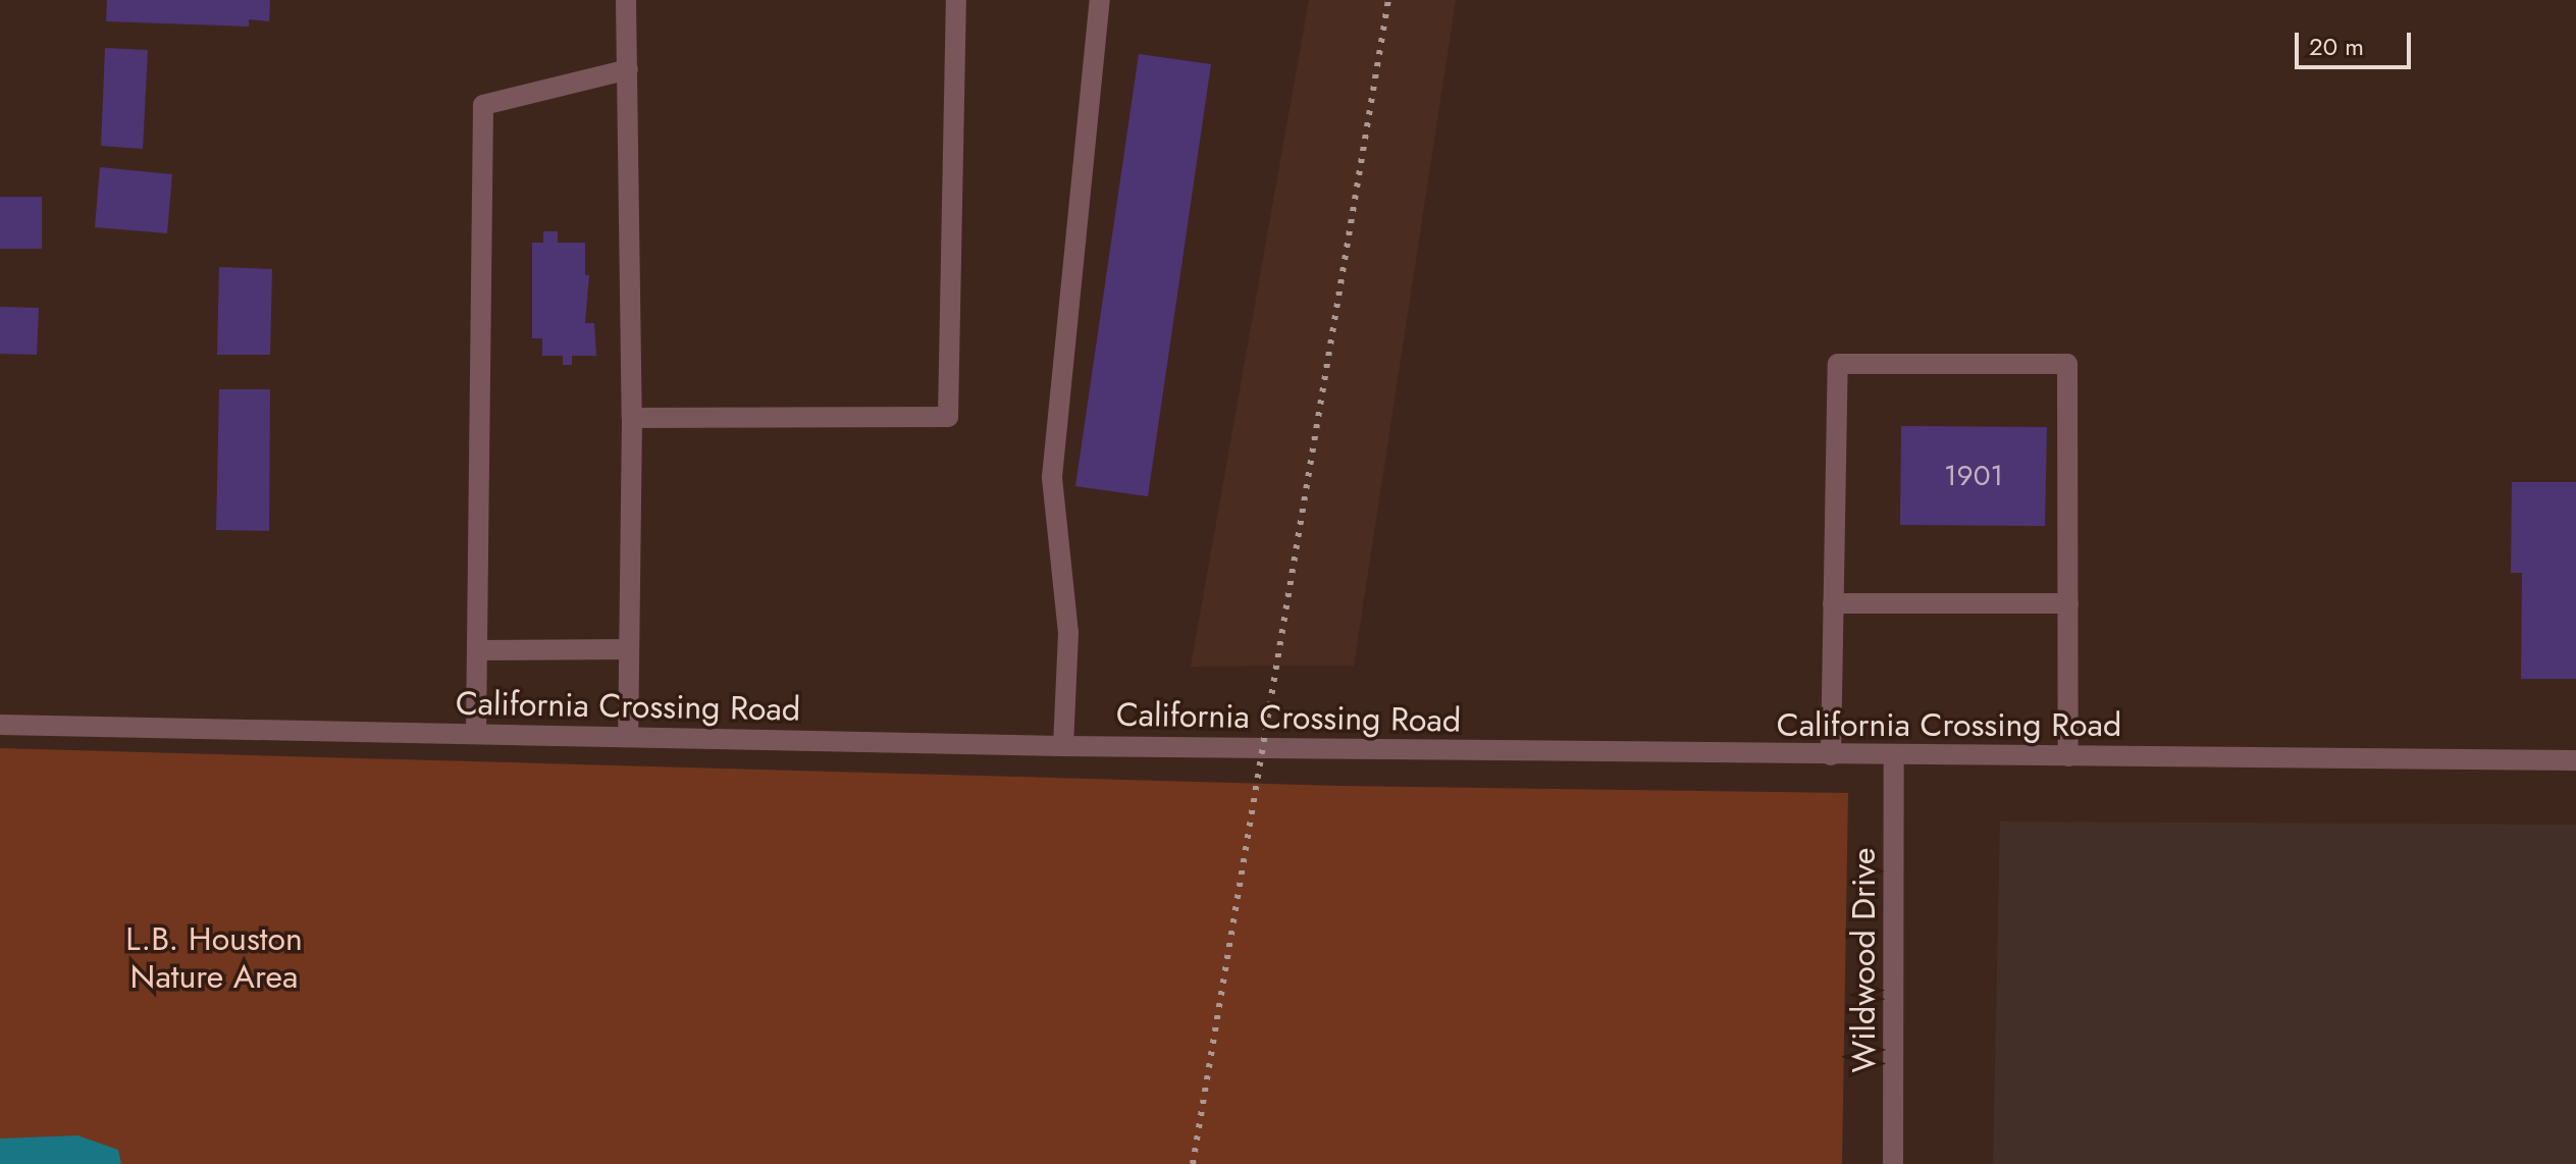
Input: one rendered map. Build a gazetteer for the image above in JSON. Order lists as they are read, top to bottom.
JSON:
{
  "streets": {
    "street": ["California Crossing Road", "Wildwood Drive"]
  },
  "crossings": [
    ["California Crossing Road", "Wildwood Drive"]
  ],
  "parks": ["L.B. Houston Nature Area"],
  "house_numbers": ["1901"],
  "scale_bar": "20 m"
}
